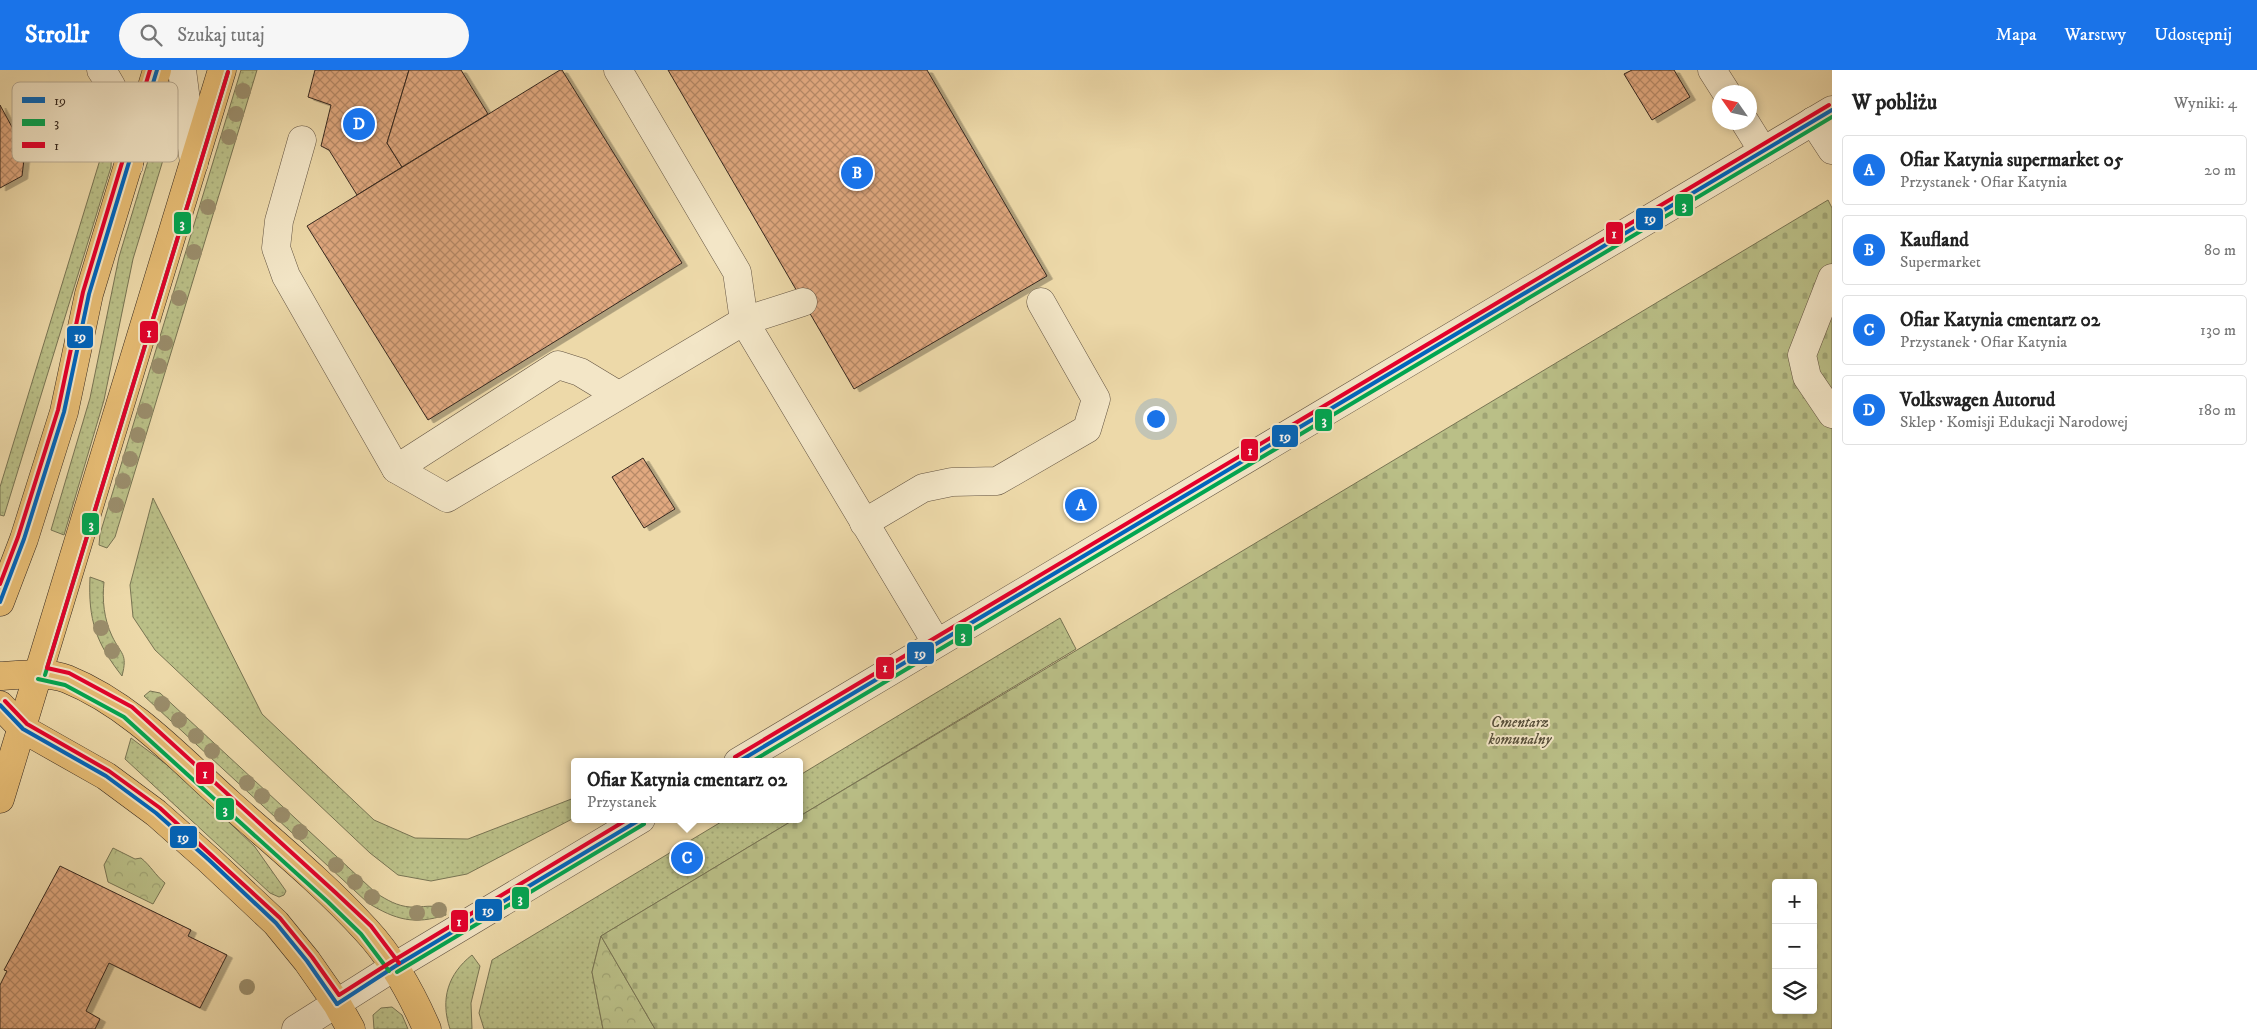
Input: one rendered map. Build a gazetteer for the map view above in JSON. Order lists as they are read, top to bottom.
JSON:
{
  "parks": ["Cmentarz komunalny"],
  "lines": ["transit line 19", "transit line 1", "transit line 3"],
  "legend": ["19", "3", "1"],
  "north": "top left",
  "page": {
    "header": "Strollr",
    "search": "Szukaj tutaj",
    "nav": ["Mapa", "Warstwy", "Udostępnij"],
    "heading": ["W pobliżu", "Wyniki: 4"],
    "pins": [
      "D",
      "B",
      "A",
      "C"
    ],
    "list": [
      {
        "mark": "A",
        "name": "Ofiar Katynia supermarket 05",
        "note": "Przystanek · Ofiar Katynia",
        "value": "20 m"
      },
      {
        "mark": "B",
        "name": "Kaufland",
        "note": "Supermarket",
        "value": "80 m"
      },
      {
        "mark": "C",
        "name": "Ofiar Katynia cmentarz 02",
        "note": "Przystanek · Ofiar Katynia",
        "value": "130 m"
      },
      {
        "mark": "D",
        "name": "Volkswagen Autorud",
        "note": "Sklep · Komisji Edukacji Narodowej",
        "value": "180 m"
      }
    ],
    "popup": ["Ofiar Katynia cmentarz 02", "Przystanek"],
    "map_buttons": ["+", "−"]
  }
}
